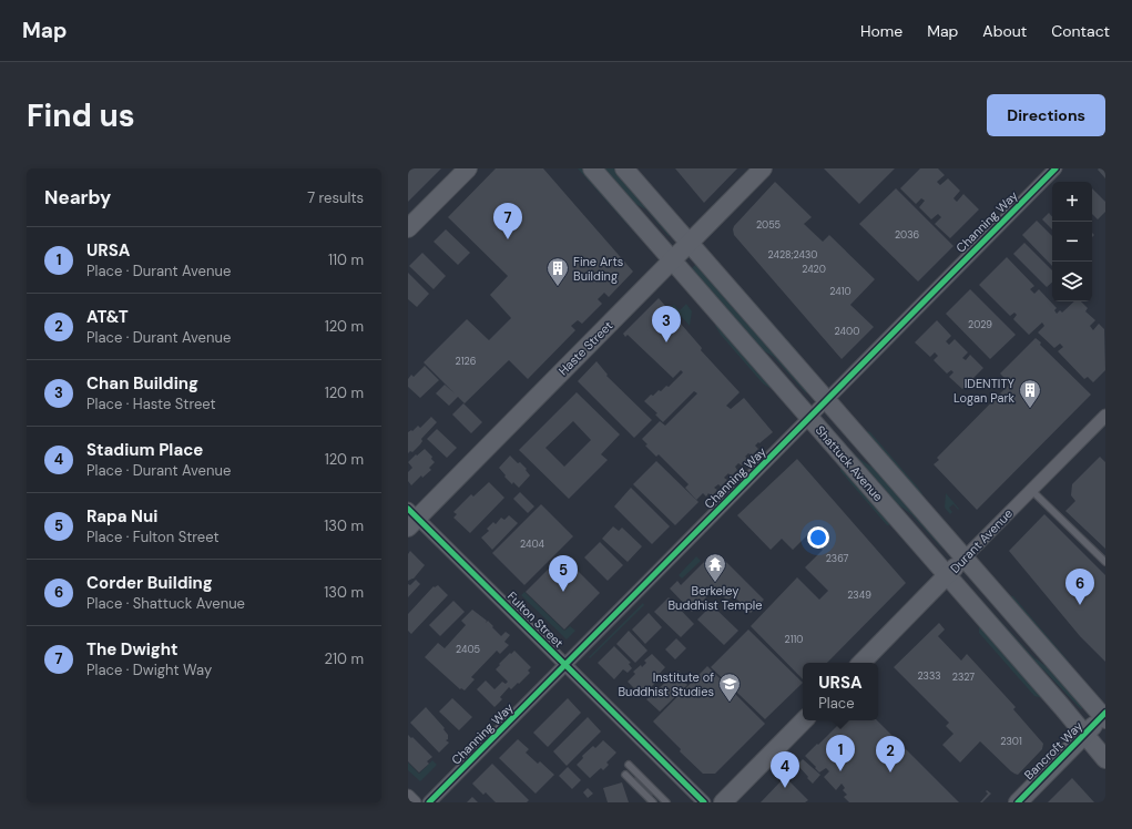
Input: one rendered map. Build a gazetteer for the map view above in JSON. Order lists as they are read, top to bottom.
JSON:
{
  "streets": {
    "main road": [
      "Haste Street",
      "Shattuck Avenue",
      "Durant Avenue",
      "Bancroft Way"
    ],
    "street": ["Channing Way", "Fulton Street"]
  },
  "crossings": [
    ["Channing Way", "Shattuck Avenue"],
    ["Channing Way", "Fulton Street"],
    ["Haste Street", "Shattuck Avenue"],
    ["Haste Street", "Fulton Street"],
    ["Shattuck Avenue", "Durant Avenue"],
    ["Shattuck Avenue", "Bancroft Way"]
  ],
  "places": {
    "building": ["Fine Arts Building", "IDENTITY Logan Park"],
    "temple": ["Berkeley Buddhist Temple"],
    "school or university": ["Institute of Buddhist Studies"]
  },
  "house_numbers": [
    "2055",
    "2036",
    "2428;2430",
    "2420",
    "2410",
    "2029",
    "2400",
    "2126",
    "2404",
    "2367",
    "2349",
    "2110",
    "2405",
    "2333",
    "2327",
    "2301"
  ],
  "page": {
    "header": "Map",
    "nav": [
      "Home",
      "Map",
      "About",
      "Contact"
    ],
    "buttons": "Directions",
    "title": "Find us",
    "heading": ["Nearby", "7 results"],
    "map_buttons": ["+", "−"],
    "pins": [
      "7",
      "3",
      "5",
      "6",
      "1",
      "2",
      "4"
    ],
    "list": [
      {
        "mark": "1",
        "name": "URSA",
        "note": "Place · Durant Avenue",
        "value": "110 m"
      },
      {
        "mark": "2",
        "name": "AT&T",
        "note": "Place · Durant Avenue",
        "value": "120 m"
      },
      {
        "mark": "3",
        "name": "Chan Building",
        "note": "Place · Haste Street",
        "value": "120 m"
      },
      {
        "mark": "4",
        "name": "Stadium Place",
        "note": "Place · Durant Avenue",
        "value": "120 m"
      },
      {
        "mark": "5",
        "name": "Rapa Nui",
        "note": "Place · Fulton Street",
        "value": "130 m"
      },
      {
        "mark": "6",
        "name": "Corder Building",
        "note": "Place · Shattuck Avenue",
        "value": "130 m"
      },
      {
        "mark": "7",
        "name": "The Dwight",
        "note": "Place · Dwight Way",
        "value": "210 m"
      }
    ],
    "popup": ["URSA", "Place"]
  }
}
